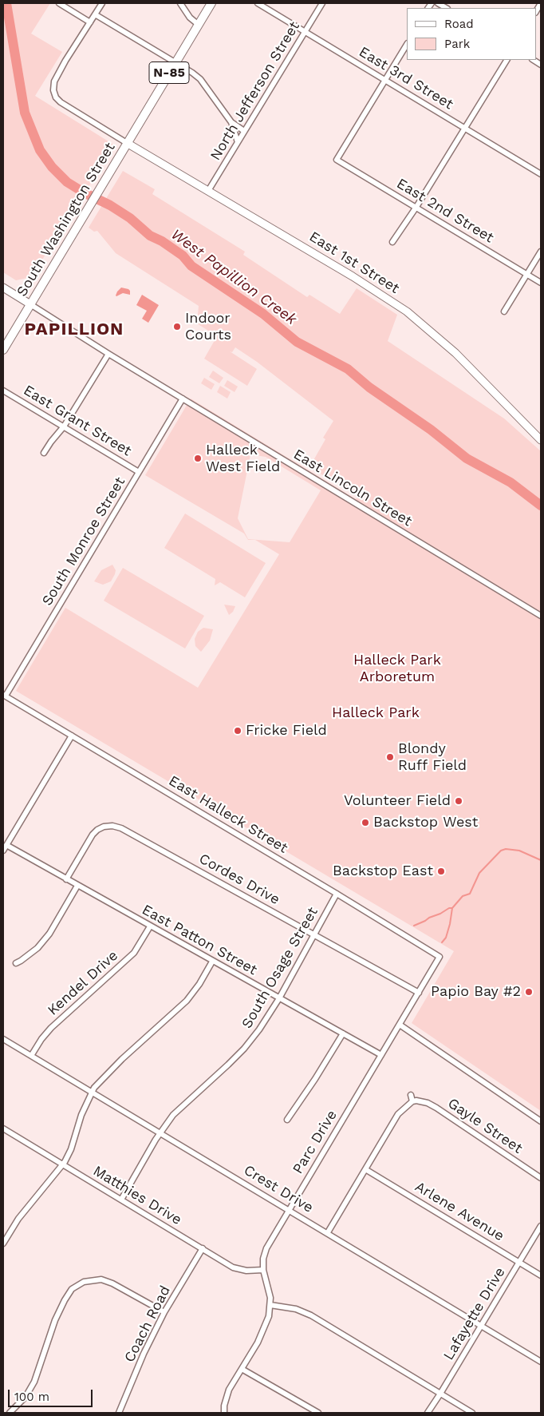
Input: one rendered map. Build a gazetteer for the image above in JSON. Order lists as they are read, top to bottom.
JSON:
{
  "streets": {
    "main road": ["N-85", "South Washington Street", "East 1st Street"],
    "street": [
      "East 3rd Street",
      "North Jefferson Street",
      "East 2nd Street",
      "East Grant Street",
      "East Lincoln Street",
      "South Monroe Street",
      "East Halleck Street",
      "Cordes Drive",
      "East Patton Street",
      "South Osage Street",
      "Kendel Drive",
      "Gayle Street",
      "Parc Drive",
      "Crest Drive",
      "Matthies Drive",
      "Arlene Avenue",
      "Lafayette Drive",
      "Coach Road"
    ]
  },
  "crossings": [
    ["N-85", "South Washington Street"],
    ["N-85", "East 1st Street"],
    ["East 3rd Street", "North Jefferson Street"],
    ["East 3rd Street", "East 2nd Street"],
    ["North Jefferson Street", "East 1st Street"],
    ["South Washington Street", "East 1st Street"],
    ["South Washington Street", "East Lincoln Street"],
    ["East Grant Street", "South Monroe Street"],
    ["East Lincoln Street", "South Monroe Street"],
    ["South Monroe Street", "East Halleck Street"],
    ["East Halleck Street", "South Osage Street"],
    ["East Halleck Street", "Parc Drive"],
    ["Cordes Drive", "East Patton Street"],
    ["Cordes Drive", "South Osage Street"],
    ["Cordes Drive", "Parc Drive"],
    ["East Patton Street", "South Osage Street"],
    ["East Patton Street", "Kendel Drive"],
    ["East Patton Street", "Parc Drive"],
    ["South Osage Street", "Crest Drive"],
    ["South Osage Street", "Matthies Drive"],
    ["Kendel Drive", "Crest Drive"],
    ["Parc Drive", "Crest Drive"],
    ["Parc Drive", "Matthies Drive"],
    ["Crest Drive", "Lafayette Drive"],
    ["Matthies Drive", "Coach Road"],
    ["Arlene Avenue", "Lafayette Drive"]
  ],
  "districts": ["PAPILLION"],
  "water": ["West Papillion Creek"],
  "parks": ["Halleck Park Arboretum", "Halleck Park"],
  "places": [
    "Indoor Courts",
    "Halleck West Field",
    "Fricke Field",
    "Blondy Ruff Field",
    "Volunteer Field",
    "Backstop West",
    "Backstop East",
    "Papio Bay #2"
  ],
  "legend": ["Road", "Park"],
  "scale_bar": "100 m"
}
